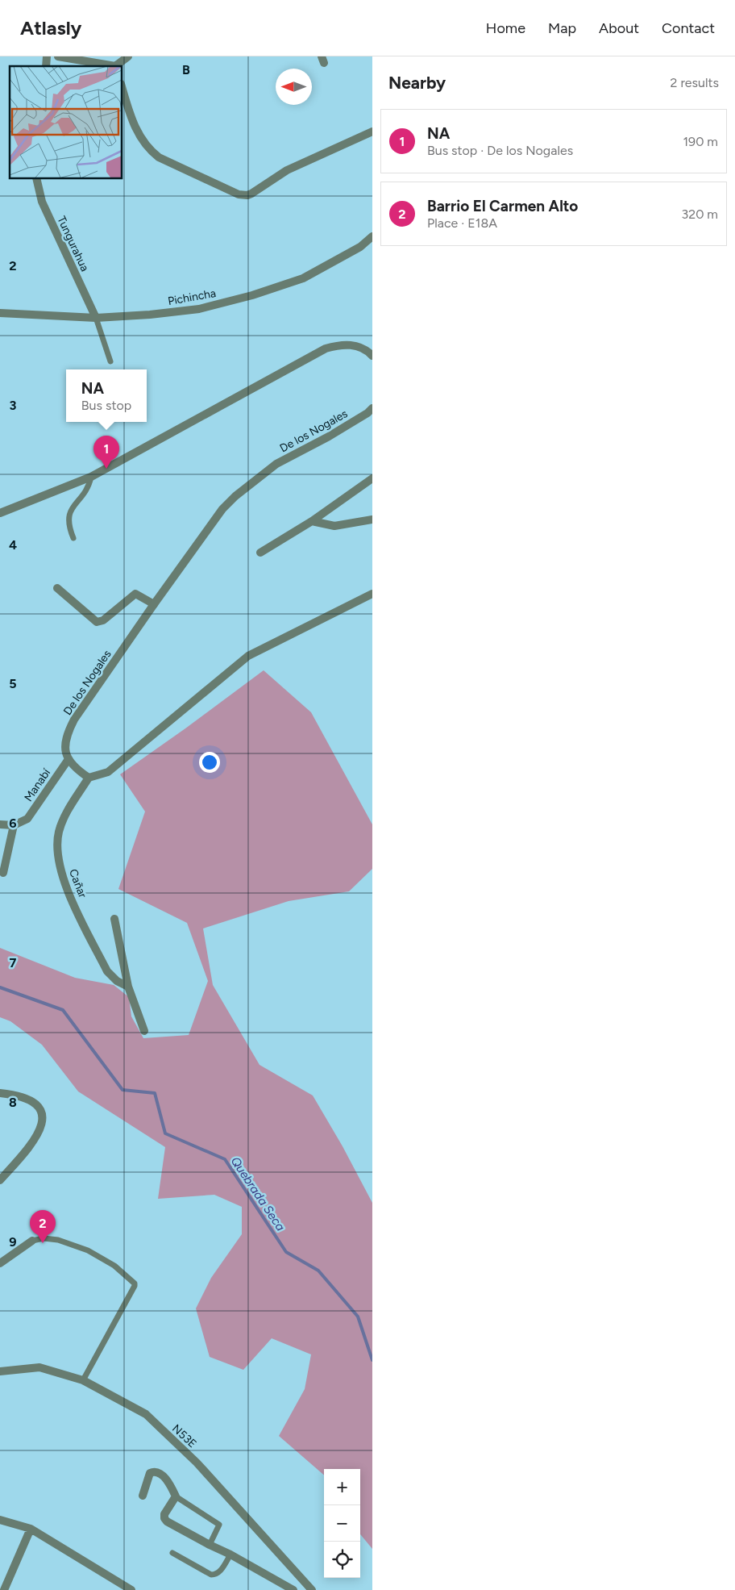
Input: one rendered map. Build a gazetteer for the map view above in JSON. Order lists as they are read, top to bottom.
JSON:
{
  "streets": {
    "street": [
      "Tungurahua",
      "Pichincha",
      "De los Nogales",
      "Manabí",
      "Cañar",
      "N53E"
    ]
  },
  "crossings": [
    ["Tungurahua", "Pichincha"],
    ["De los Nogales", "Manabí"]
  ],
  "water": ["Quebrada Seca"],
  "north": "left",
  "page": {
    "header": "Atlasly",
    "nav": [
      "Home",
      "Map",
      "About",
      "Contact"
    ],
    "heading": ["Nearby", "2 results"],
    "list": [
      {
        "mark": "1",
        "name": "NA",
        "note": "Bus stop · De los Nogales",
        "value": "190 m"
      },
      {
        "mark": "2",
        "name": "Barrio El Carmen Alto",
        "note": "Place · E18A",
        "value": "320 m"
      }
    ],
    "popup": ["NA", "Bus stop"],
    "pins": ["1", "2"],
    "map_buttons": ["+", "−"]
  },
  "grid": {
    "columns": ["B"],
    "rows": [
      "2",
      "3",
      "4",
      "5",
      "6",
      "7",
      "8",
      "9"
    ]
  }
}
